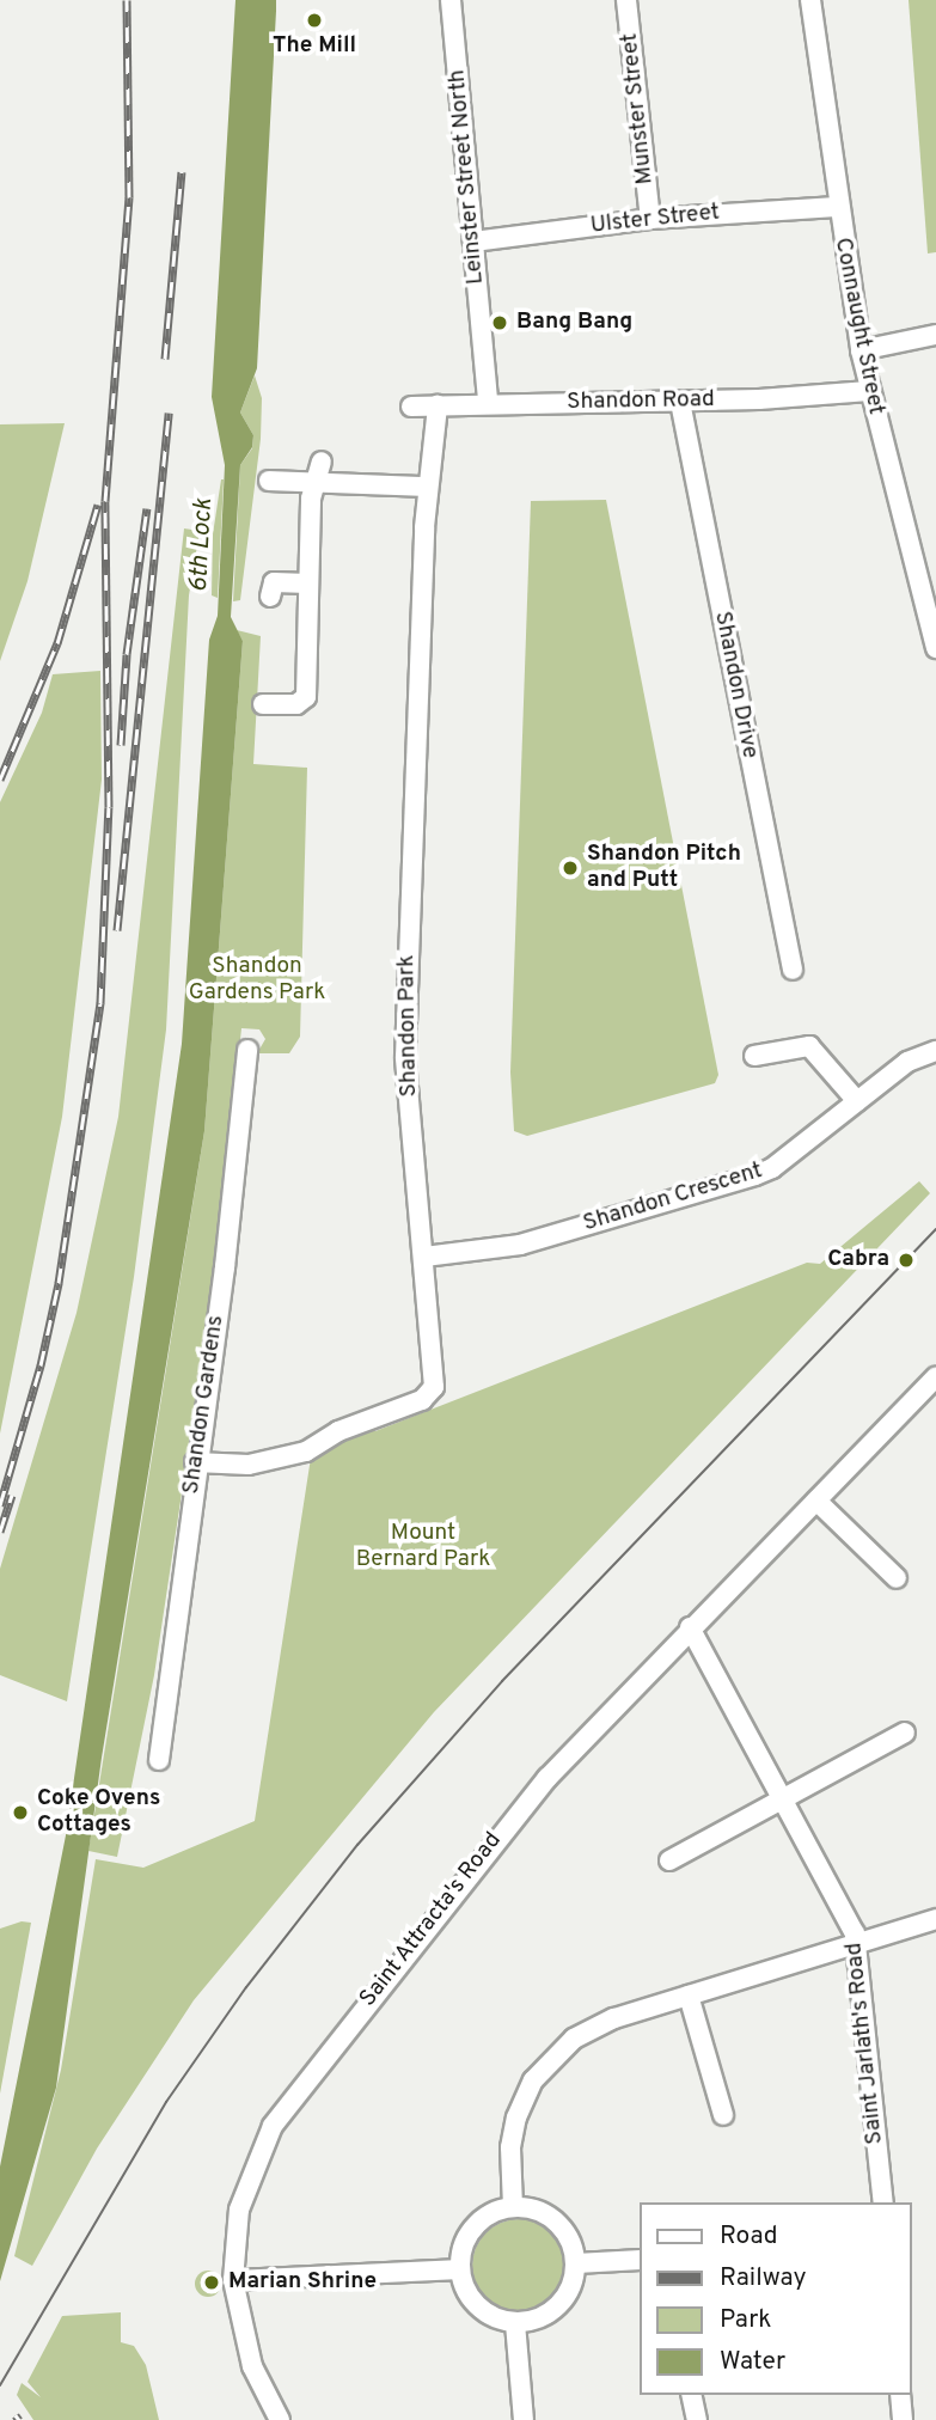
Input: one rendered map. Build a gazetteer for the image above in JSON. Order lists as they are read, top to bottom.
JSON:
{
  "streets": {
    "street": [
      "Munster Street",
      "Leinster Street North",
      "Ulster Street",
      "Connaught Street",
      "Shandon Road",
      "Shandon Drive",
      "Shandon Park",
      "Shandon Crescent",
      "Shandon Gardens",
      "Saint Attracta's Road",
      "Saint Jarlath's Road"
    ]
  },
  "crossings": [
    ["Munster Street", "Ulster Street"],
    ["Leinster Street North", "Ulster Street"],
    ["Leinster Street North", "Shandon Road"],
    ["Ulster Street", "Connaught Street"],
    ["Connaught Street", "Shandon Road"],
    ["Shandon Road", "Shandon Drive"],
    ["Shandon Road", "Shandon Park"],
    ["Shandon Park", "Shandon Crescent"],
    ["Shandon Park", "Shandon Gardens"],
    ["Saint Attracta's Road", "Saint Jarlath's Road"]
  ],
  "water": ["6th Lock"],
  "parks": ["Shandon Gardens Park", "Mount Bernard Park"],
  "places": [
    "The Mill",
    "Bang Bang",
    "Shandon Pitch and Putt",
    "Cabra",
    "Coke Ovens Cottages",
    "Marian Shrine"
  ],
  "legend": [
    "Road",
    "Railway",
    "Park",
    "Water"
  ]
}
